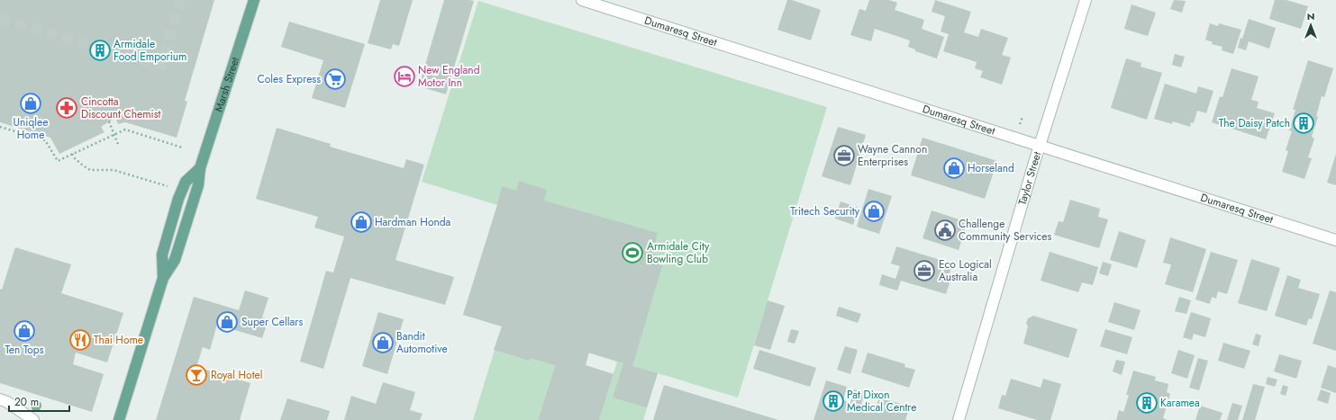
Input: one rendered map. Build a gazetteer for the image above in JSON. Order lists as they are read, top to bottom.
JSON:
{
  "streets": {
    "main road": ["Marsh Street"],
    "street": ["Dumaresq Street", "Taylor Street"]
  },
  "crossings": [
    ["Dumaresq Street", "Taylor Street"]
  ],
  "places": {
    "building": [
      "Armidale Food Emporium",
      "The Daisy Patch",
      "Pat Dixon Medical Centre",
      "Karamea"
    ],
    "hotel": ["New England Motor Inn"],
    "supermarket": ["Coles Express"],
    "shop": [
      "Uniqlee Home",
      "Horseland",
      "Tritech Security",
      "Hardman Honda",
      "Super Cellars",
      "Ten Tops",
      "Bandit Automotive"
    ],
    "pharmacy": ["Cincotta Discount Chemist"],
    "office": ["Wayne Cannon Enterprises", "Eco Logical Australia"],
    "public building": ["Challenge Community Services"],
    "sports": ["Armidale City Bowling Club"],
    "restaurant": ["Thai Home"],
    "bar": ["Royal Hotel"]
  },
  "scale_bar": "20 m",
  "north": "top"
}
